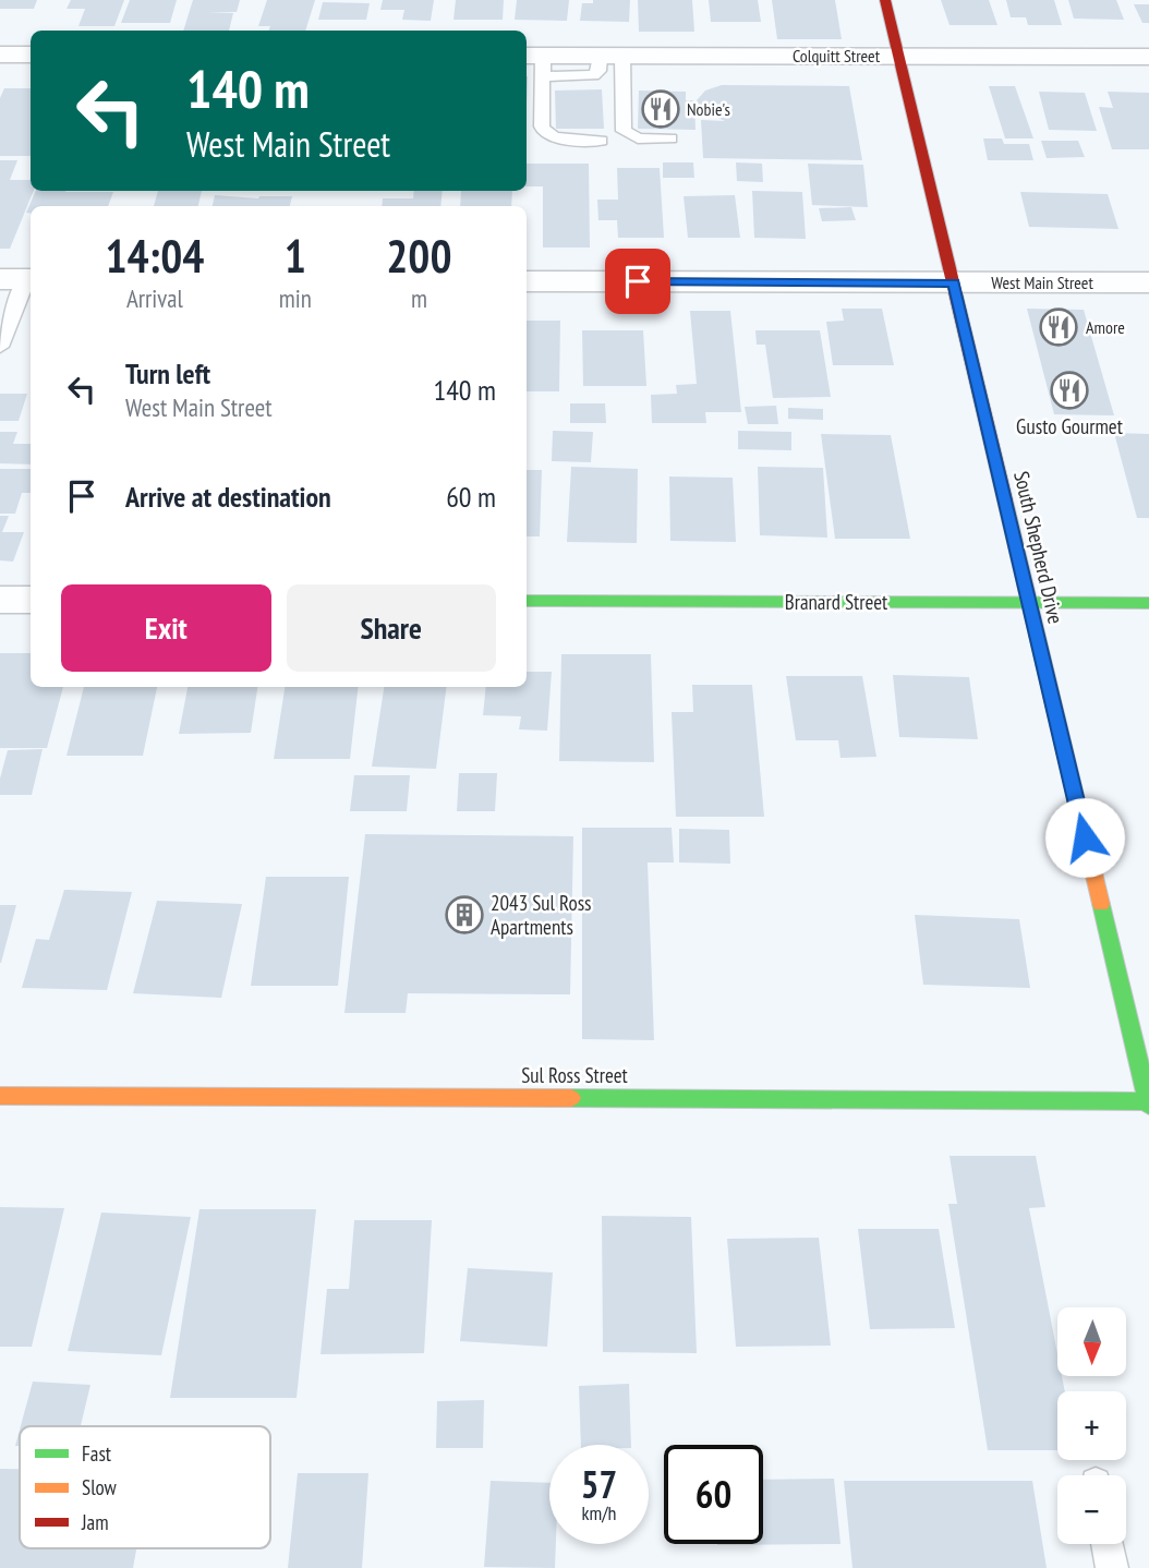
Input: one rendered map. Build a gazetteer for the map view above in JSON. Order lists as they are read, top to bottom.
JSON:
{
  "streets": {
    "main road": ["South Shepherd Drive", "Branard Street", "Sul Ross Street"],
    "street": ["Colquitt Street", "West Main Street"]
  },
  "crossings": [
    ["Colquitt Street", "South Shepherd Drive"],
    ["West Main Street", "South Shepherd Drive"],
    ["South Shepherd Drive", "Branard Street"],
    ["South Shepherd Drive", "Sul Ross Street"]
  ],
  "places": {
    "restaurant": ["Nobie's", "Amore", "Gusto Gourmet"],
    "building": ["2043 Sul Ross Apartments"]
  },
  "legend": ["Fast", "Slow", "Jam"],
  "north": "bottom",
  "page": {
    "turn": ["140 m", "West Main Street"],
    "eta": [
      "14:04",
      "Arrival",
      "1",
      "min",
      "200",
      "m"
    ],
    "list": [
      {
        "name": "Turn left",
        "note": "West Main Street",
        "value": "140 m"
      },
      {
        "name": "Arrive at destination",
        "value": "60 m"
      }
    ],
    "buttons": ["Exit", "Share"],
    "map_buttons": ["+", "−"],
    "speed": "57 km/h",
    "limit": "60"
  }
}
